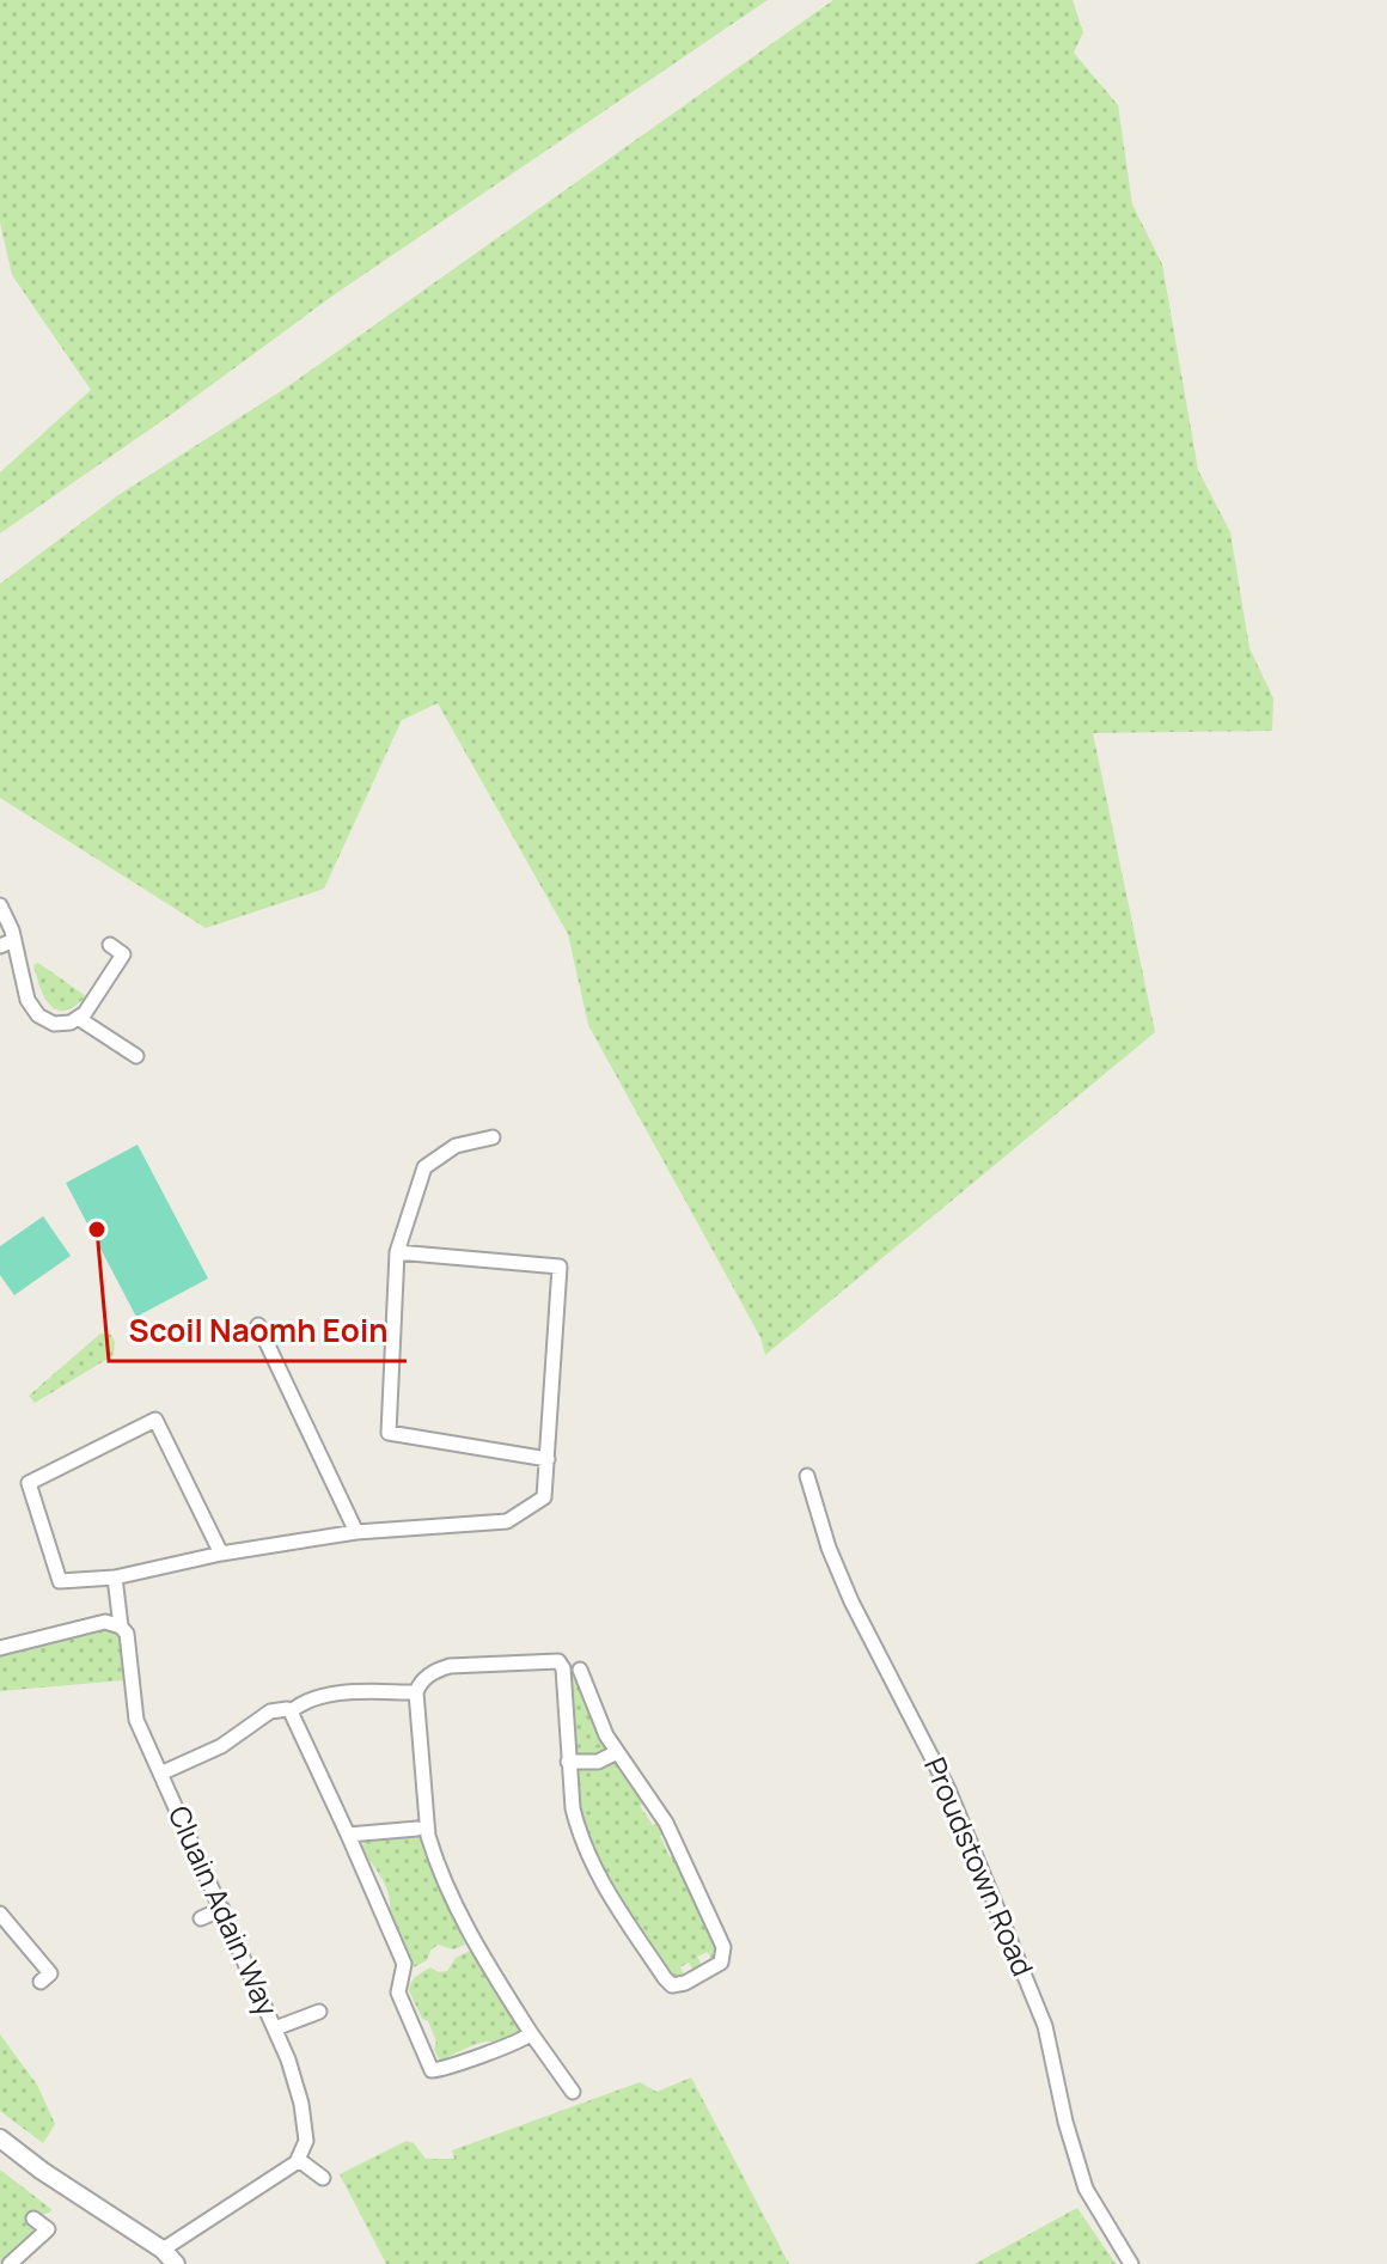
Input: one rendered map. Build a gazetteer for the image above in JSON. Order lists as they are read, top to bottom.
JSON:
{
  "streets": {
    "street": ["Proudstown Road", "Cluain Adain Way"]
  },
  "places": ["Scoil Naomh Eoin"]
}
